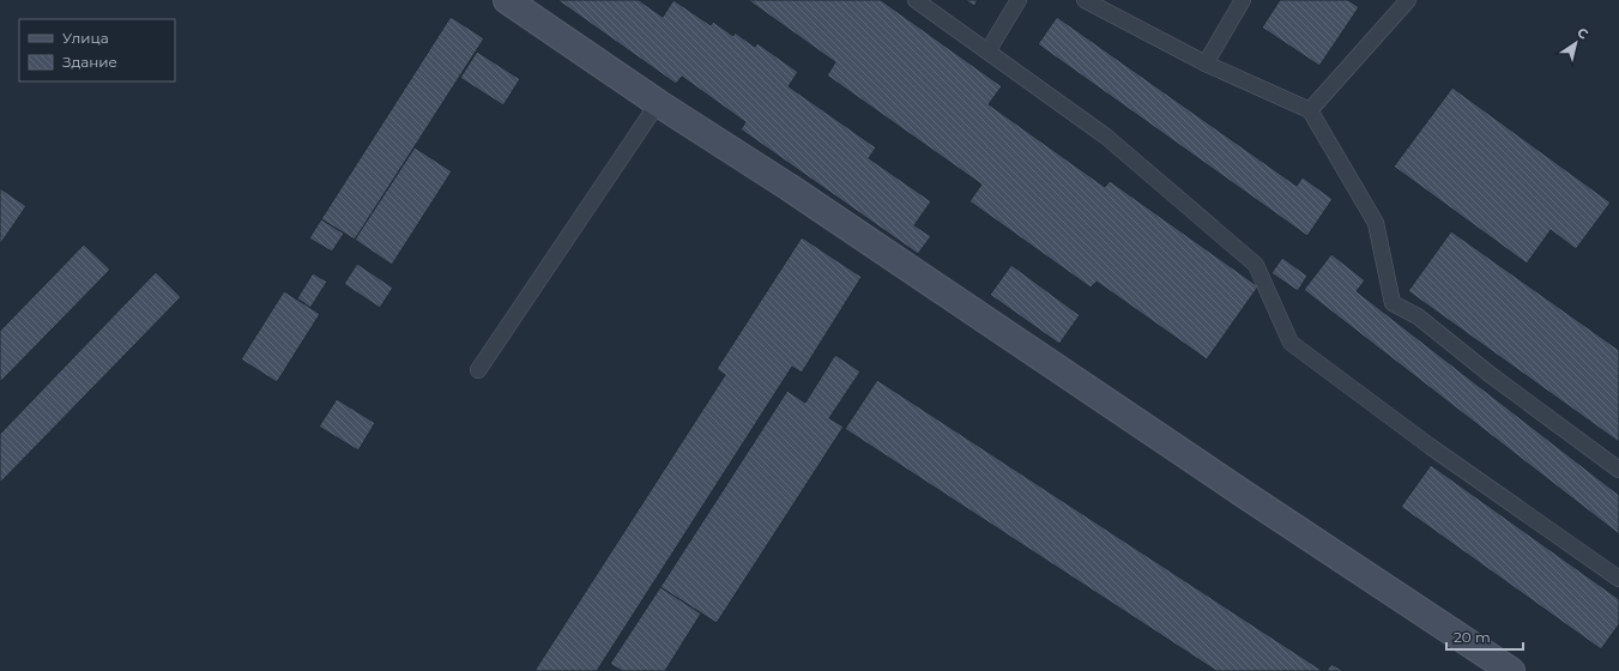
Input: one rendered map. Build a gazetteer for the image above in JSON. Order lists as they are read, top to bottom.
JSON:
{
  "legend": ["Улица", "Здание"],
  "scale_bar": "20 m",
  "north": "top right"
}
